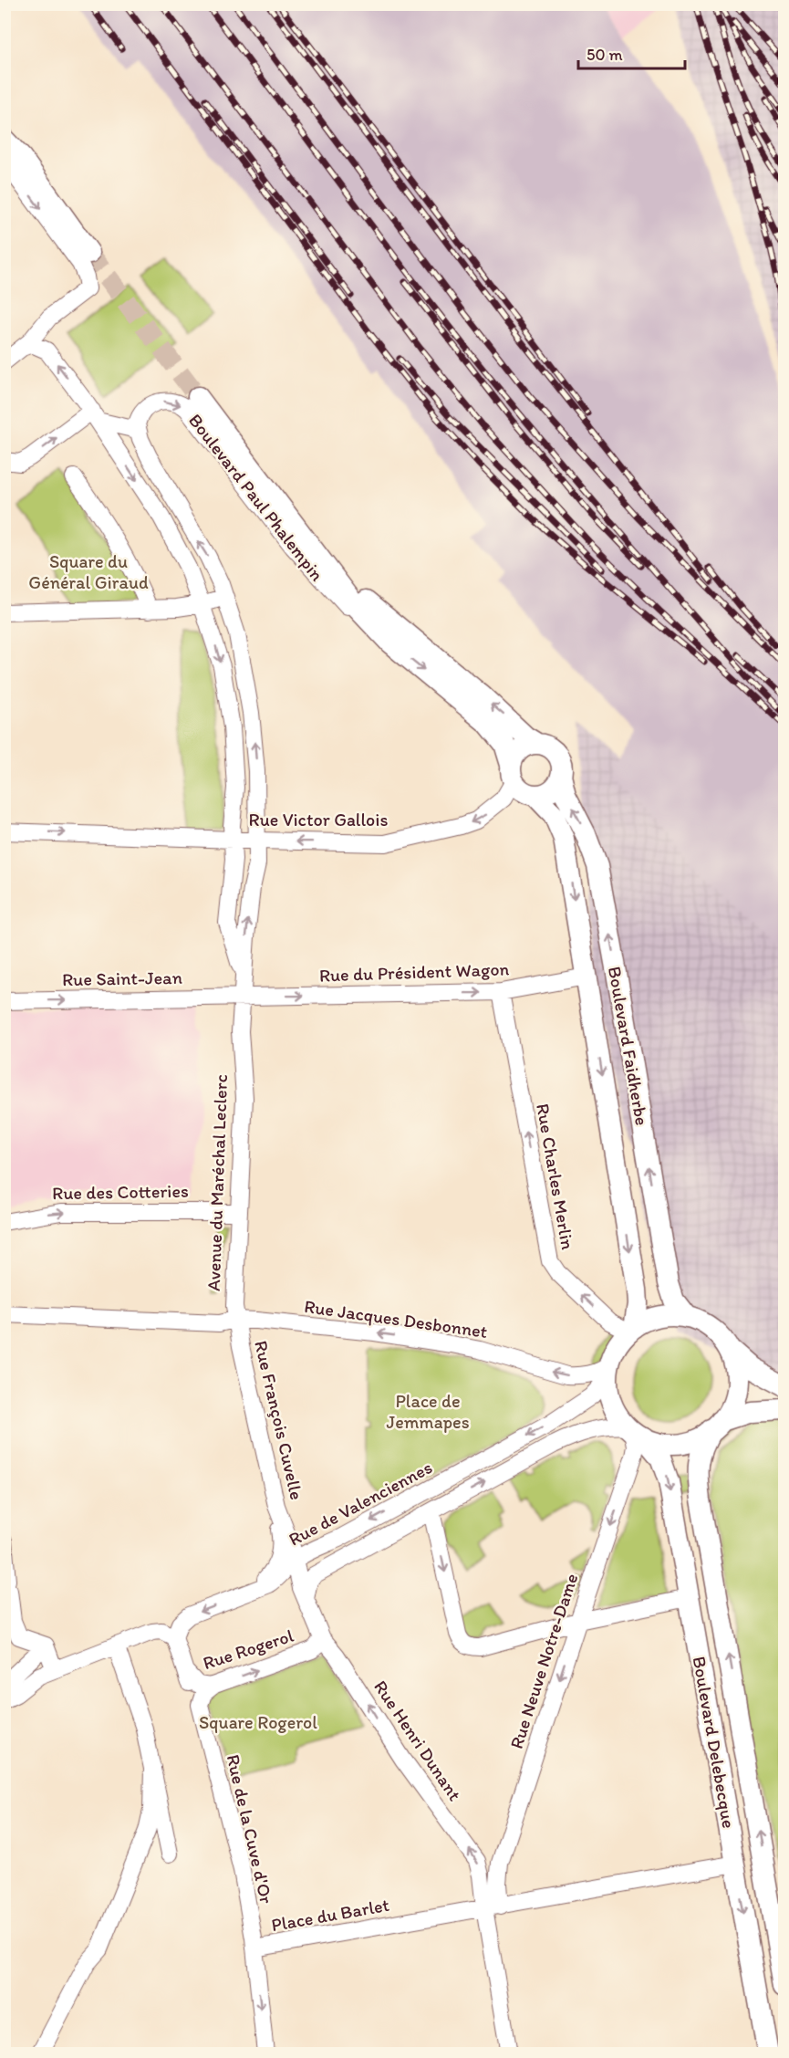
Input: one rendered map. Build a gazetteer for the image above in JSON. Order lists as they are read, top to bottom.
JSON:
{
  "streets": {
    "main road": ["Boulevard Paul Phalempin", "Boulevard Faidherbe", "Boulevard Delebecque"],
    "street": [
      "Rue Victor Gallois",
      "Rue du Président Wagon",
      "Rue Saint-Jean",
      "Rue Charles Merlin",
      "Avenue du Maréchal Leclerc",
      "Rue des Cotteries",
      "Rue Jacques Desbonnet",
      "Rue François Cuvelle",
      "Rue de Valenciennes",
      "Rue Rogerol",
      "Rue Neuve Notre-Dame",
      "Rue Henri Dunant",
      "Rue de la Cuve d'Or",
      "Place du Barlet"
    ]
  },
  "crossings": [
    ["Boulevard Paul Phalempin", "Rue Victor Gallois"],
    ["Boulevard Paul Phalempin", "Boulevard Faidherbe"],
    ["Boulevard Paul Phalempin", "Avenue du Maréchal Leclerc"],
    ["Rue Victor Gallois", "Boulevard Faidherbe"],
    ["Rue Victor Gallois", "Avenue du Maréchal Leclerc"],
    ["Rue du Président Wagon", "Rue Saint-Jean"],
    ["Rue du Président Wagon", "Boulevard Faidherbe"],
    ["Rue du Président Wagon", "Rue Charles Merlin"],
    ["Rue du Président Wagon", "Avenue du Maréchal Leclerc"],
    ["Rue Saint-Jean", "Avenue du Maréchal Leclerc"],
    ["Boulevard Faidherbe", "Rue Charles Merlin"],
    ["Boulevard Faidherbe", "Rue Jacques Desbonnet"],
    ["Boulevard Faidherbe", "Rue de Valenciennes"],
    ["Boulevard Faidherbe", "Rue Neuve Notre-Dame"],
    ["Boulevard Faidherbe", "Boulevard Delebecque"],
    ["Rue Charles Merlin", "Rue Jacques Desbonnet"],
    ["Rue Charles Merlin", "Rue de Valenciennes"],
    ["Rue Charles Merlin", "Rue Neuve Notre-Dame"],
    ["Rue Charles Merlin", "Boulevard Delebecque"],
    ["Avenue du Maréchal Leclerc", "Rue des Cotteries"],
    ["Avenue du Maréchal Leclerc", "Rue Jacques Desbonnet"],
    ["Avenue du Maréchal Leclerc", "Rue François Cuvelle"],
    ["Rue Jacques Desbonnet", "Rue François Cuvelle"],
    ["Rue Jacques Desbonnet", "Rue de Valenciennes"],
    ["Rue Jacques Desbonnet", "Rue Neuve Notre-Dame"],
    ["Rue Jacques Desbonnet", "Boulevard Delebecque"],
    ["Rue François Cuvelle", "Rue de Valenciennes"],
    ["Rue François Cuvelle", "Rue Henri Dunant"],
    ["Rue de Valenciennes", "Rue Neuve Notre-Dame"],
    ["Rue de Valenciennes", "Rue Henri Dunant"],
    ["Rue de Valenciennes", "Boulevard Delebecque"],
    ["Rue de Valenciennes", "Rue de la Cuve d'Or"],
    ["Rue Rogerol", "Rue Henri Dunant"],
    ["Rue Rogerol", "Rue de la Cuve d'Or"],
    ["Rue Neuve Notre-Dame", "Rue Henri Dunant"],
    ["Rue Neuve Notre-Dame", "Boulevard Delebecque"],
    ["Rue Neuve Notre-Dame", "Place du Barlet"],
    ["Rue Henri Dunant", "Place du Barlet"],
    ["Boulevard Delebecque", "Place du Barlet"],
    ["Rue de la Cuve d'Or", "Place du Barlet"]
  ],
  "one_way": [
    "Rue du Président Wagon",
    "Rue Saint-Jean",
    "Rue Charles Merlin",
    "Rue des Cotteries",
    "Rue Jacques Desbonnet",
    "Rue Rogerol",
    "Rue Neuve Notre-Dame",
    "Rue Henri Dunant"
  ],
  "parks": ["Square du Général Giraud", "Place de Jemmapes", "Square Rogerol"],
  "scale_bar": "50 m"
}
